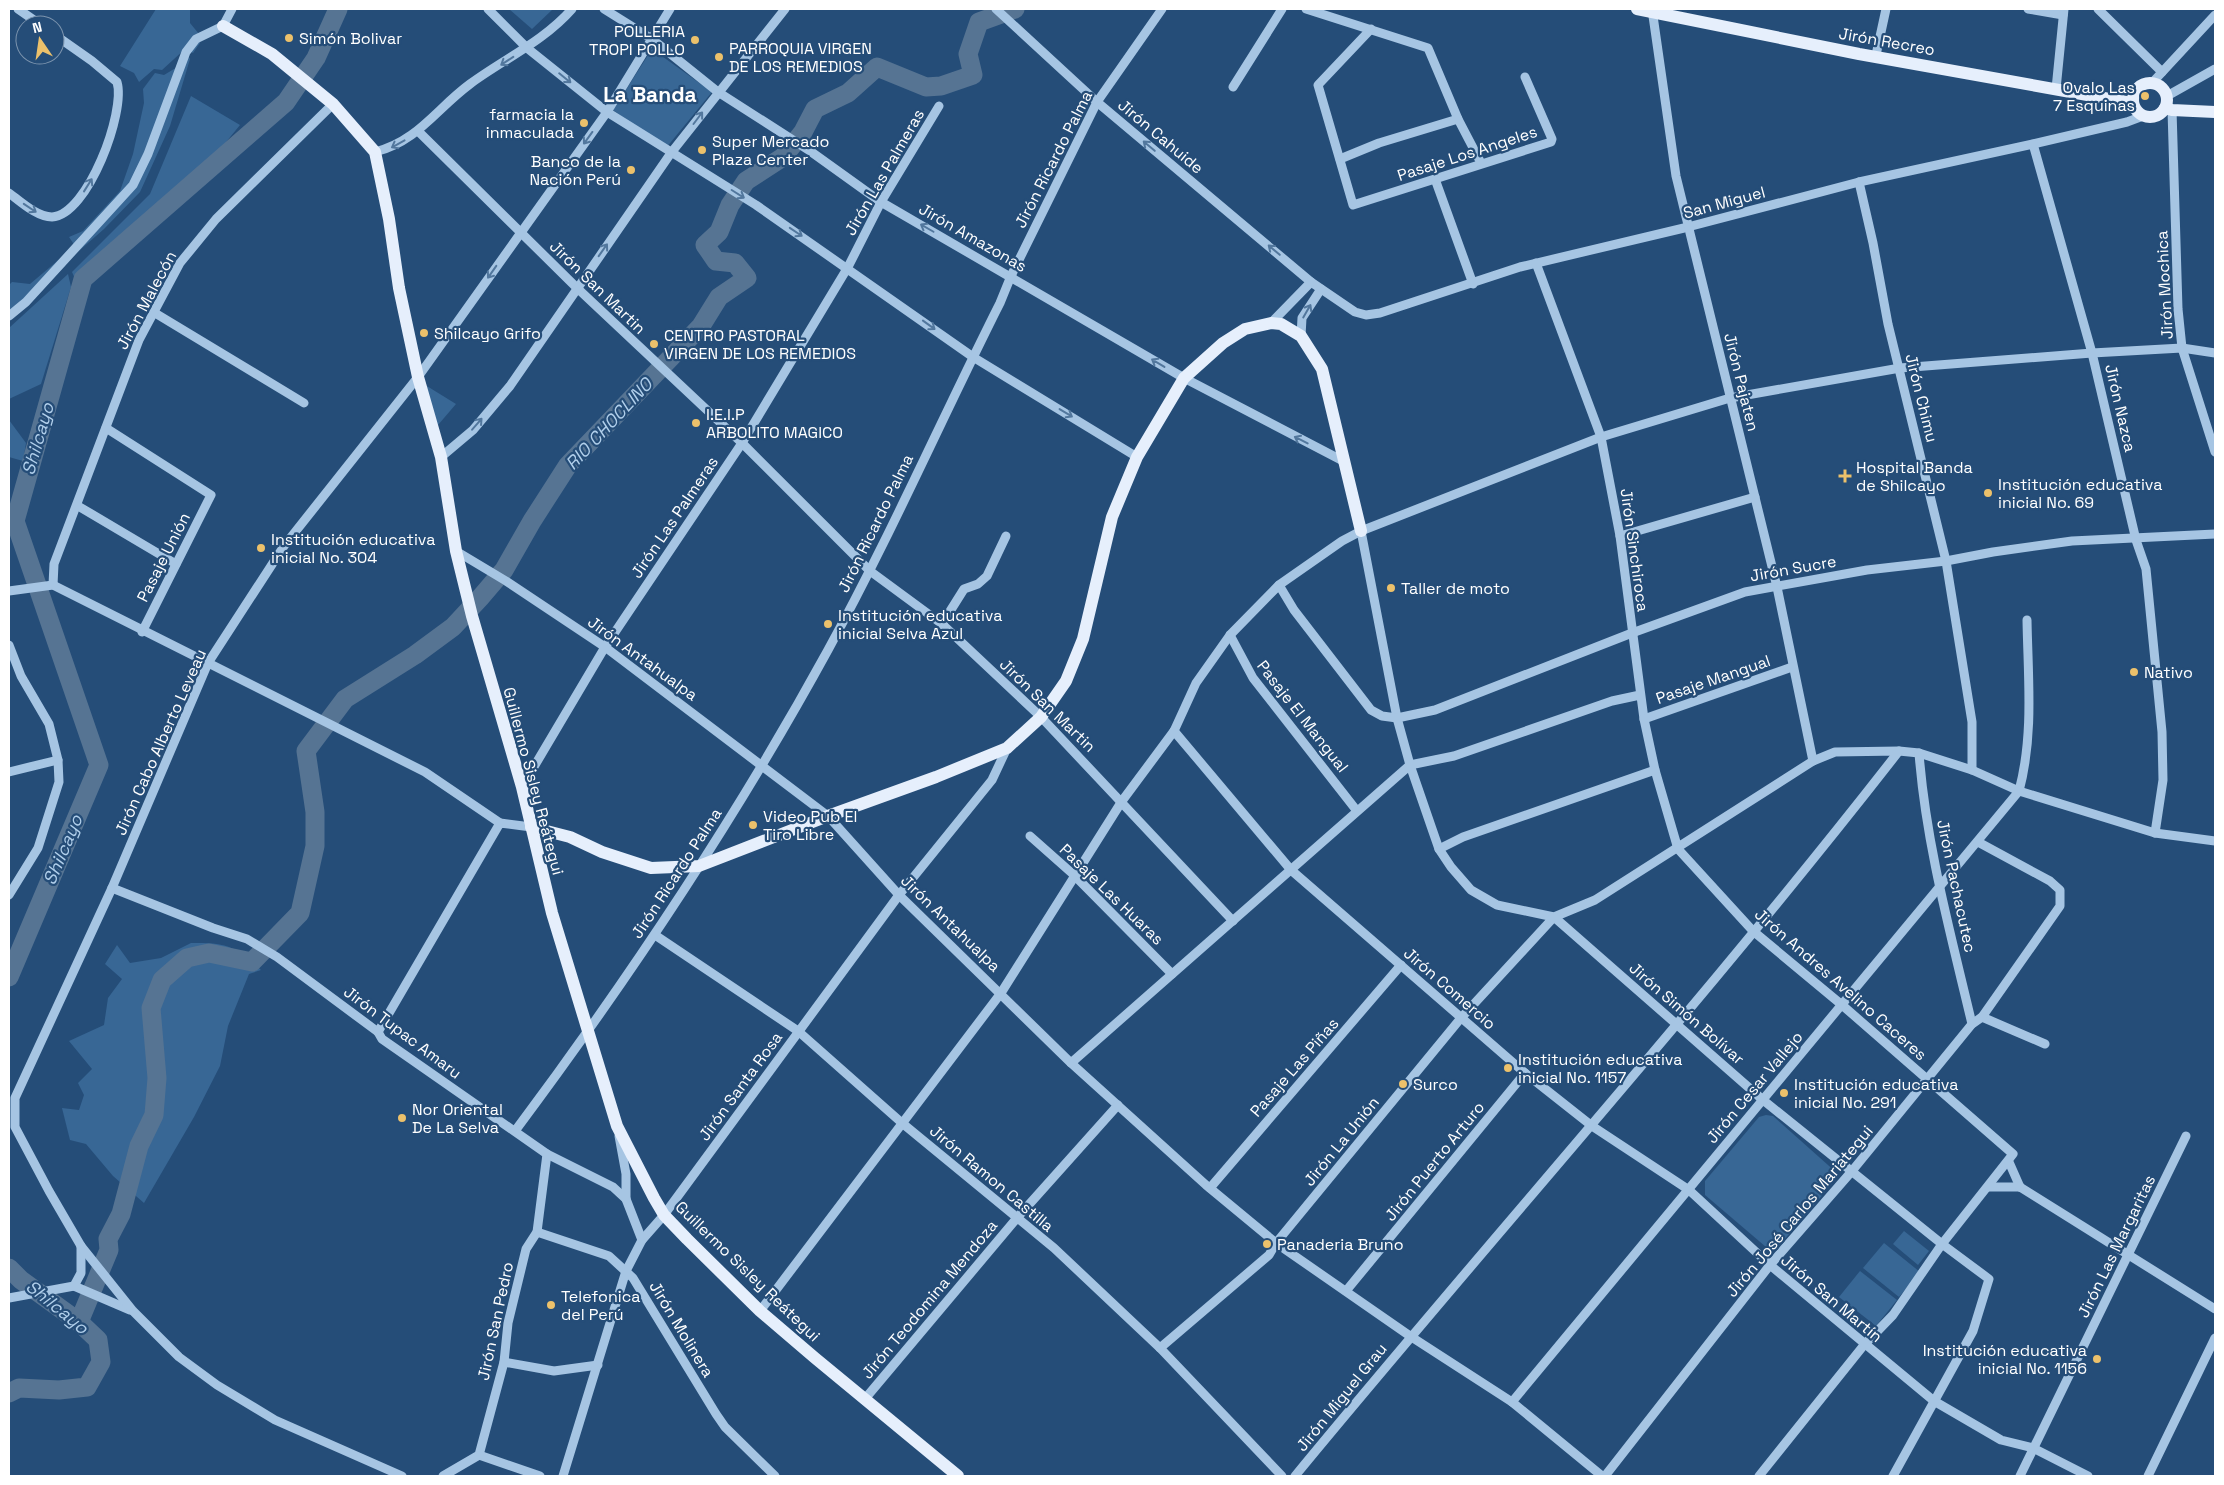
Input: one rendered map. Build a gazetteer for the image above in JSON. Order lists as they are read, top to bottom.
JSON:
{
  "streets": {
    "main road": ["Jirón Recreo", "Guillermo Sisley Reátegui"],
    "street": [
      "Jirón Cahuide",
      "Pasaje Los Angeles",
      "Jirón Ricardo Palma",
      "Jirón Las Palmeras",
      "San Miguel",
      "Jirón Amazonas",
      "Jirón Mochica",
      "Jirón San Martin",
      "Jirón Malecón",
      "Jirón Pajaten",
      "Jirón Chimu",
      "Jirón Nazca",
      "Jirón Sinchiroca",
      "Pasaje Unión",
      "Jirón Sucre",
      "Jirón Antahualpa",
      "Pasaje Mangual",
      "Pasaje El Mangual",
      "Jirón Cabo Alberto Leveau",
      "Jirón Pachacutec",
      "Pasaje Las Huaras",
      "Jirón Andres Avelino Caceres",
      "Jirón Comercio",
      "Jirón Simón Bolívar",
      "Jirón Tupac Amaru",
      "Pasaje Las Piñas",
      "Jirón Santa Rosa",
      "Jirón Cesar Vallejo",
      "Jirón La Unión",
      "Jirón Puerto Arturo",
      "Jirón Ramon Castilla",
      "Jirón José Carlos Mariategui",
      "Jirón Las Margaritas",
      "Jirón San Martín",
      "Jirón Teodomina Mendoza",
      "Jirón San Pedro",
      "Jirón Molinera",
      "Jirón Miguel Grau"
    ]
  },
  "crossings": [
    ["Jirón Recreo", "San Miguel"],
    ["Jirón Recreo", "Jirón Mochica"],
    ["Jirón Recreo", "Jirón Pajaten"],
    ["Jirón Cahuide", "Jirón Ricardo Palma"],
    ["Jirón Cahuide", "San Miguel"],
    ["Jirón Ricardo Palma", "Jirón Amazonas"],
    ["Jirón Ricardo Palma", "Jirón San Martin"],
    ["Jirón Ricardo Palma", "Jirón Antahualpa"],
    ["Jirón Ricardo Palma", "Guillermo Sisley Reátegui"],
    ["Jirón Ricardo Palma", "Jirón Tupac Amaru"],
    ["Jirón Ricardo Palma", "Jirón Ramon Castilla"],
    ["Jirón Las Palmeras", "Jirón Amazonas"],
    ["Jirón Las Palmeras", "Jirón San Martin"],
    ["Jirón Las Palmeras", "Jirón Antahualpa"],
    ["Jirón Las Palmeras", "Guillermo Sisley Reátegui"],
    ["San Miguel", "Jirón Mochica"],
    ["San Miguel", "Jirón Pajaten"],
    ["San Miguel", "Jirón Chimu"],
    ["San Miguel", "Jirón Nazca"],
    ["San Miguel", "Jirón Sinchiroca"],
    ["Jirón Amazonas", "Jirón Cabo Alberto Leveau"],
    ["Jirón San Martin", "Jirón Cabo Alberto Leveau"],
    ["Jirón Malecón", "Pasaje Unión"],
    ["Jirón Malecón", "Guillermo Sisley Reátegui"],
    ["Jirón Pajaten", "Jirón Sucre"],
    ["Jirón Pajaten", "Pasaje Mangual"],
    ["Jirón Chimu", "Jirón Sucre"],
    ["Jirón Nazca", "Jirón Sucre"],
    ["Jirón Sinchiroca", "Jirón Sucre"],
    ["Jirón Sinchiroca", "Pasaje Mangual"],
    ["Jirón Sinchiroca", "Jirón Andres Avelino Caceres"],
    ["Jirón Antahualpa", "Guillermo Sisley Reátegui"],
    ["Jirón Antahualpa", "Pasaje Las Piñas"],
    ["Jirón Antahualpa", "Jirón Santa Rosa"],
    ["Jirón Antahualpa", "Jirón Cesar Vallejo"],
    ["Jirón Antahualpa", "Jirón La Unión"],
    ["Jirón Antahualpa", "Jirón Puerto Arturo"],
    ["Jirón Antahualpa", "Jirón José Carlos Mariategui"],
    ["Jirón Antahualpa", "Jirón Teodomina Mendoza"],
    ["Jirón Antahualpa", "Jirón Miguel Grau"],
    ["Jirón Cabo Alberto Leveau", "Guillermo Sisley Reátegui"],
    ["Jirón Cabo Alberto Leveau", "Jirón Tupac Amaru"],
    ["Guillermo Sisley Reátegui", "Jirón Santa Rosa"],
    ["Guillermo Sisley Reátegui", "Jirón Teodomina Mendoza"],
    ["Jirón Pachacutec", "Jirón Cesar Vallejo"],
    ["Jirón Pachacutec", "Jirón José Carlos Mariategui"],
    ["Jirón Andres Avelino Caceres", "Jirón Cesar Vallejo"],
    ["Jirón Andres Avelino Caceres", "Jirón José Carlos Mariategui"],
    ["Jirón Andres Avelino Caceres", "Jirón Miguel Grau"],
    ["Jirón Comercio", "Pasaje Las Piñas"],
    ["Jirón Comercio", "Jirón La Unión"],
    ["Jirón Comercio", "Jirón Puerto Arturo"],
    ["Jirón Comercio", "Jirón San Martín"],
    ["Jirón Comercio", "Jirón Miguel Grau"],
    ["Jirón Simón Bolívar", "Jirón Cesar Vallejo"],
    ["Jirón Simón Bolívar", "Jirón La Unión"],
    ["Jirón Simón Bolívar", "Jirón José Carlos Mariategui"],
    ["Jirón Simón Bolívar", "Jirón San Martín"],
    ["Jirón Simón Bolívar", "Jirón Miguel Grau"],
    ["Jirón Tupac Amaru", "Jirón San Pedro"],
    ["Jirón Santa Rosa", "Jirón Ramon Castilla"],
    ["Jirón Santa Rosa", "Jirón Molinera"],
    ["Jirón Cesar Vallejo", "Jirón José Carlos Mariategui"],
    ["Jirón Cesar Vallejo", "Jirón San Martín"],
    ["Jirón La Unión", "Jirón Ramon Castilla"],
    ["Jirón Ramon Castilla", "Jirón Teodomina Mendoza"],
    ["Jirón José Carlos Mariategui", "Jirón San Martín"],
    ["Jirón Las Margaritas", "Jirón San Martín"],
    ["Jirón San Martín", "Jirón Miguel Grau"],
    ["Jirón San Pedro", "Jirón Molinera"]
  ],
  "one_way": ["Jirón Cahuide", "Jirón Amazonas"],
  "districts": ["La Banda"],
  "water": ["RIO CHOCLINO", "Shilcayo"],
  "places": {
    "other": [
      "Simón Bolivar",
      "POLLERIA TROPI POLLO",
      "PARROQUIA VIRGEN DE LOS REMEDIOS",
      "Ovalo Las 7 Esquinas",
      "farmacia la inmaculada",
      "Super Mercado Plaza Center",
      "Banco de la Nación Perú",
      "Shilcayo Grifo",
      "CENTRO PASTORAL VIRGEN DE LOS REMEDIOS",
      "I.E.I.P ARBOLITO MAGICO",
      "Institución educativa inicial No. 69",
      "Institución educativa inicial No. 304",
      "Taller de moto",
      "Institución educativa inicial Selva Azul",
      "Nativo",
      "Video Pub El Tiro Libre",
      "Institución educativa inicial No. 1157",
      "Surco",
      "Institución educativa inicial No. 291",
      "Nor Oriental De La Selva",
      "Panaderia Bruno",
      "Telefonica del Perú",
      "Institución educativa inicial No. 1156"
    ],
    "health": ["Hospital Banda de Shilcayo"]
  },
  "north": "top"
}
